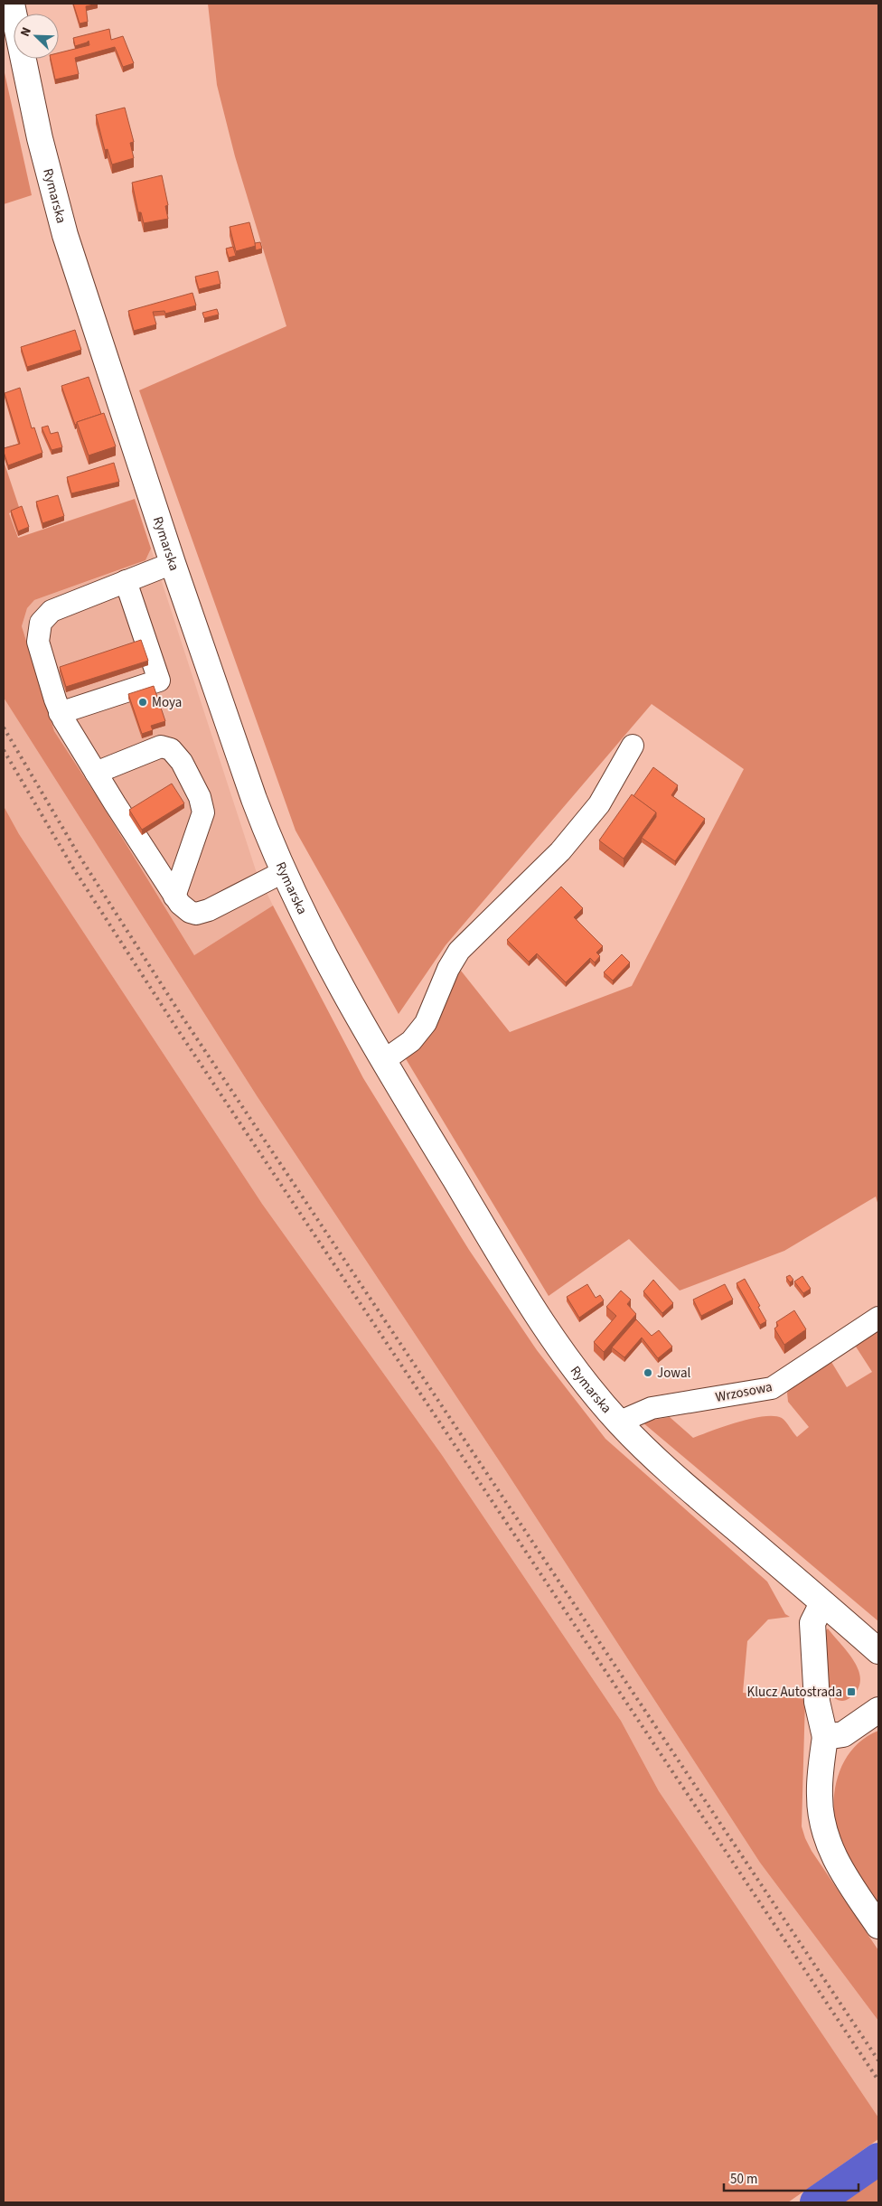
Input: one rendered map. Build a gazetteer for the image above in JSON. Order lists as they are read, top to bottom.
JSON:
{
  "streets": {
    "main road": ["Rymarska"],
    "street": ["Wrzosowa"]
  },
  "crossings": [
    ["Rymarska", "Wrzosowa"]
  ],
  "places": {
    "other": ["Moya", "Jowal"],
    "transit": ["Klucz Autostrada"]
  },
  "scale_bar": "50 m",
  "north": "top left"
}
